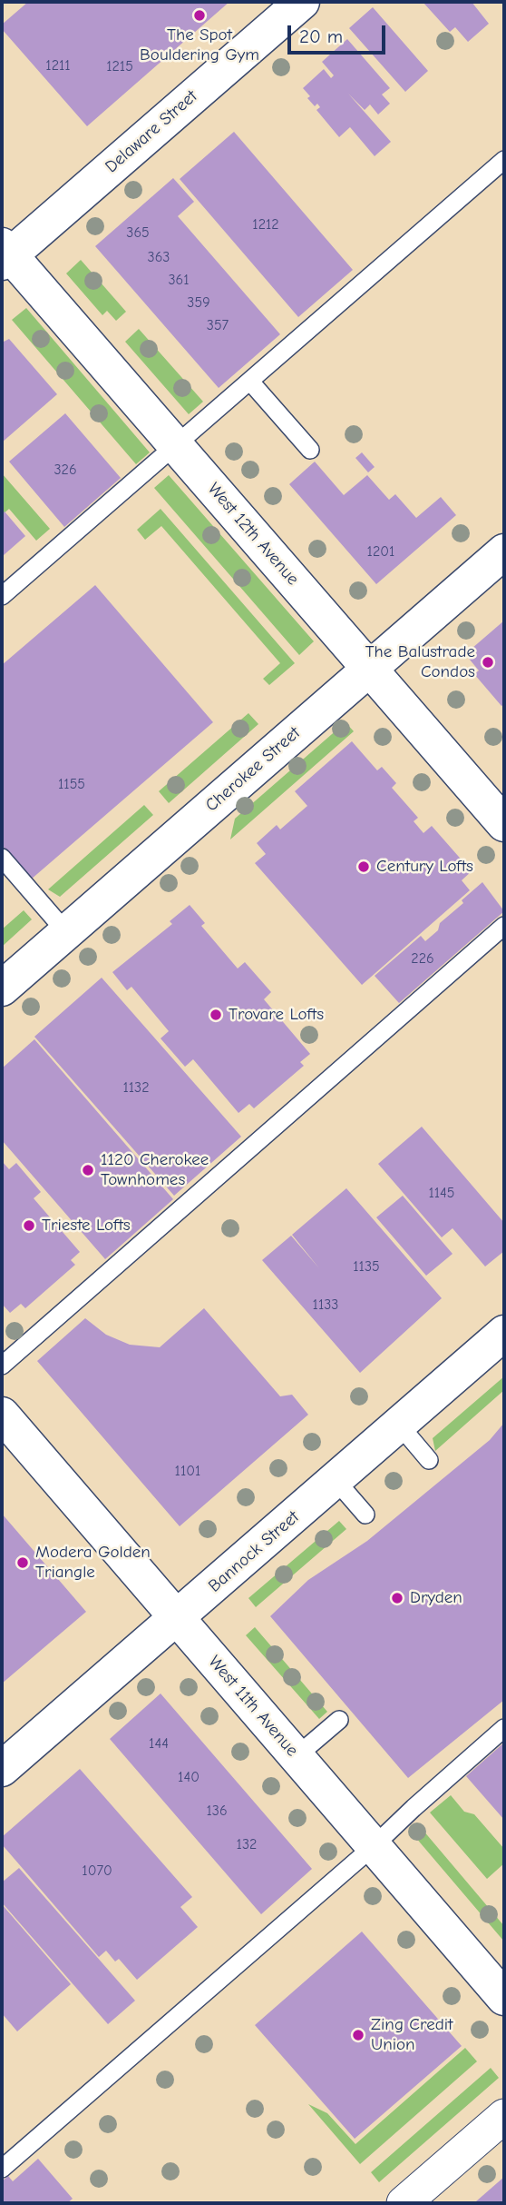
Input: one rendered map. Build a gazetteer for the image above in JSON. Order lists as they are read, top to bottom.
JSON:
{
  "streets": {
    "street": [
      "Delaware Street",
      "West 12th Avenue",
      "Cherokee Street",
      "Bannock Street",
      "West 11th Avenue"
    ]
  },
  "crossings": [
    ["Delaware Street", "West 12th Avenue"],
    ["West 12th Avenue", "Cherokee Street"],
    ["Bannock Street", "West 11th Avenue"]
  ],
  "places": [
    "The Spot Bouldering Gym",
    "The Balustrade Condos",
    "Century Lofts",
    "Trovare Lofts",
    "1120 Cherokee Townhomes",
    "Trieste Lofts",
    "Modera Golden Triangle",
    "Dryden",
    "Zing Credit Union"
  ],
  "house_numbers": [
    "1211",
    "1215",
    "1212",
    "365",
    "363",
    "361",
    "359",
    "357",
    "326",
    "1201",
    "1155",
    "226",
    "1132",
    "1145",
    "1135",
    "1133",
    "1101",
    "144",
    "140",
    "136",
    "132",
    "1070"
  ],
  "scale_bar": "20 m"
}
